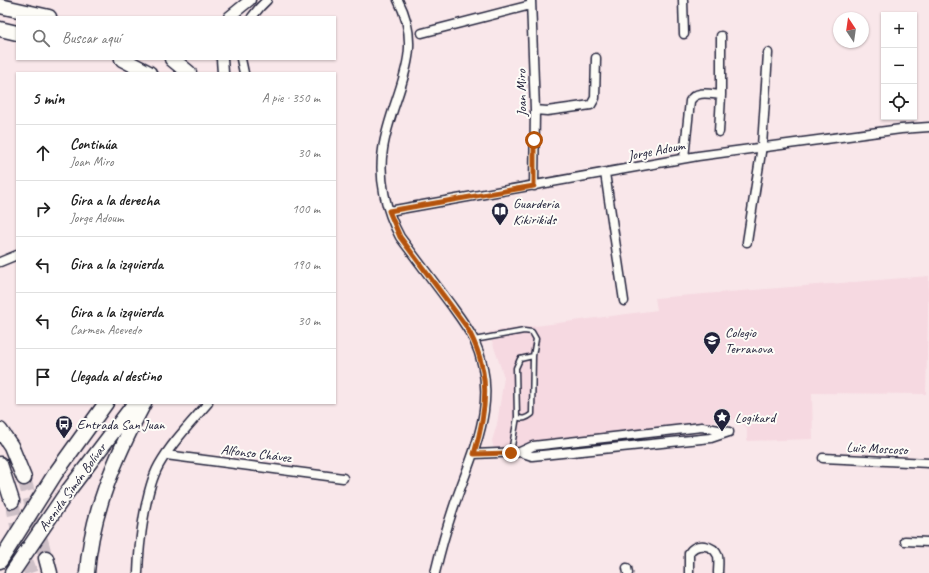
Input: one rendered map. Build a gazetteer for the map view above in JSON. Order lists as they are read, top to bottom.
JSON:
{
  "streets": {
    "highway": ["Avenida Simón Bolívar"],
    "street": [
      "Joan Miro",
      "Jorge Adoum",
      "Luis Moscoso",
      "Alfonso Chávez"
    ]
  },
  "crossings": [
    ["Joan Miro", "Jorge Adoum"]
  ],
  "places": {
    "library": ["Guarderia Kikirikids"],
    "school or university": ["Colegio Terranova"],
    "place": ["Logikard"],
    "bus stop": ["Entrada San Juan"]
  },
  "north": "top",
  "page": {
    "map_buttons": ["+", "−"],
    "search": "Buscar aquí",
    "heading": ["5 min", "A pie · 350 m"],
    "list": [
      ["Continúa", "Joan Miro", "30 m"],
      ["Gira a la derecha", "Jorge Adoum", "100 m"],
      ["Gira a la izquierda", "190 m"],
      ["Gira a la izquierda", "Carmen Acevedo", "30 m"],
      "Llegada al destino"
    ]
  }
}
